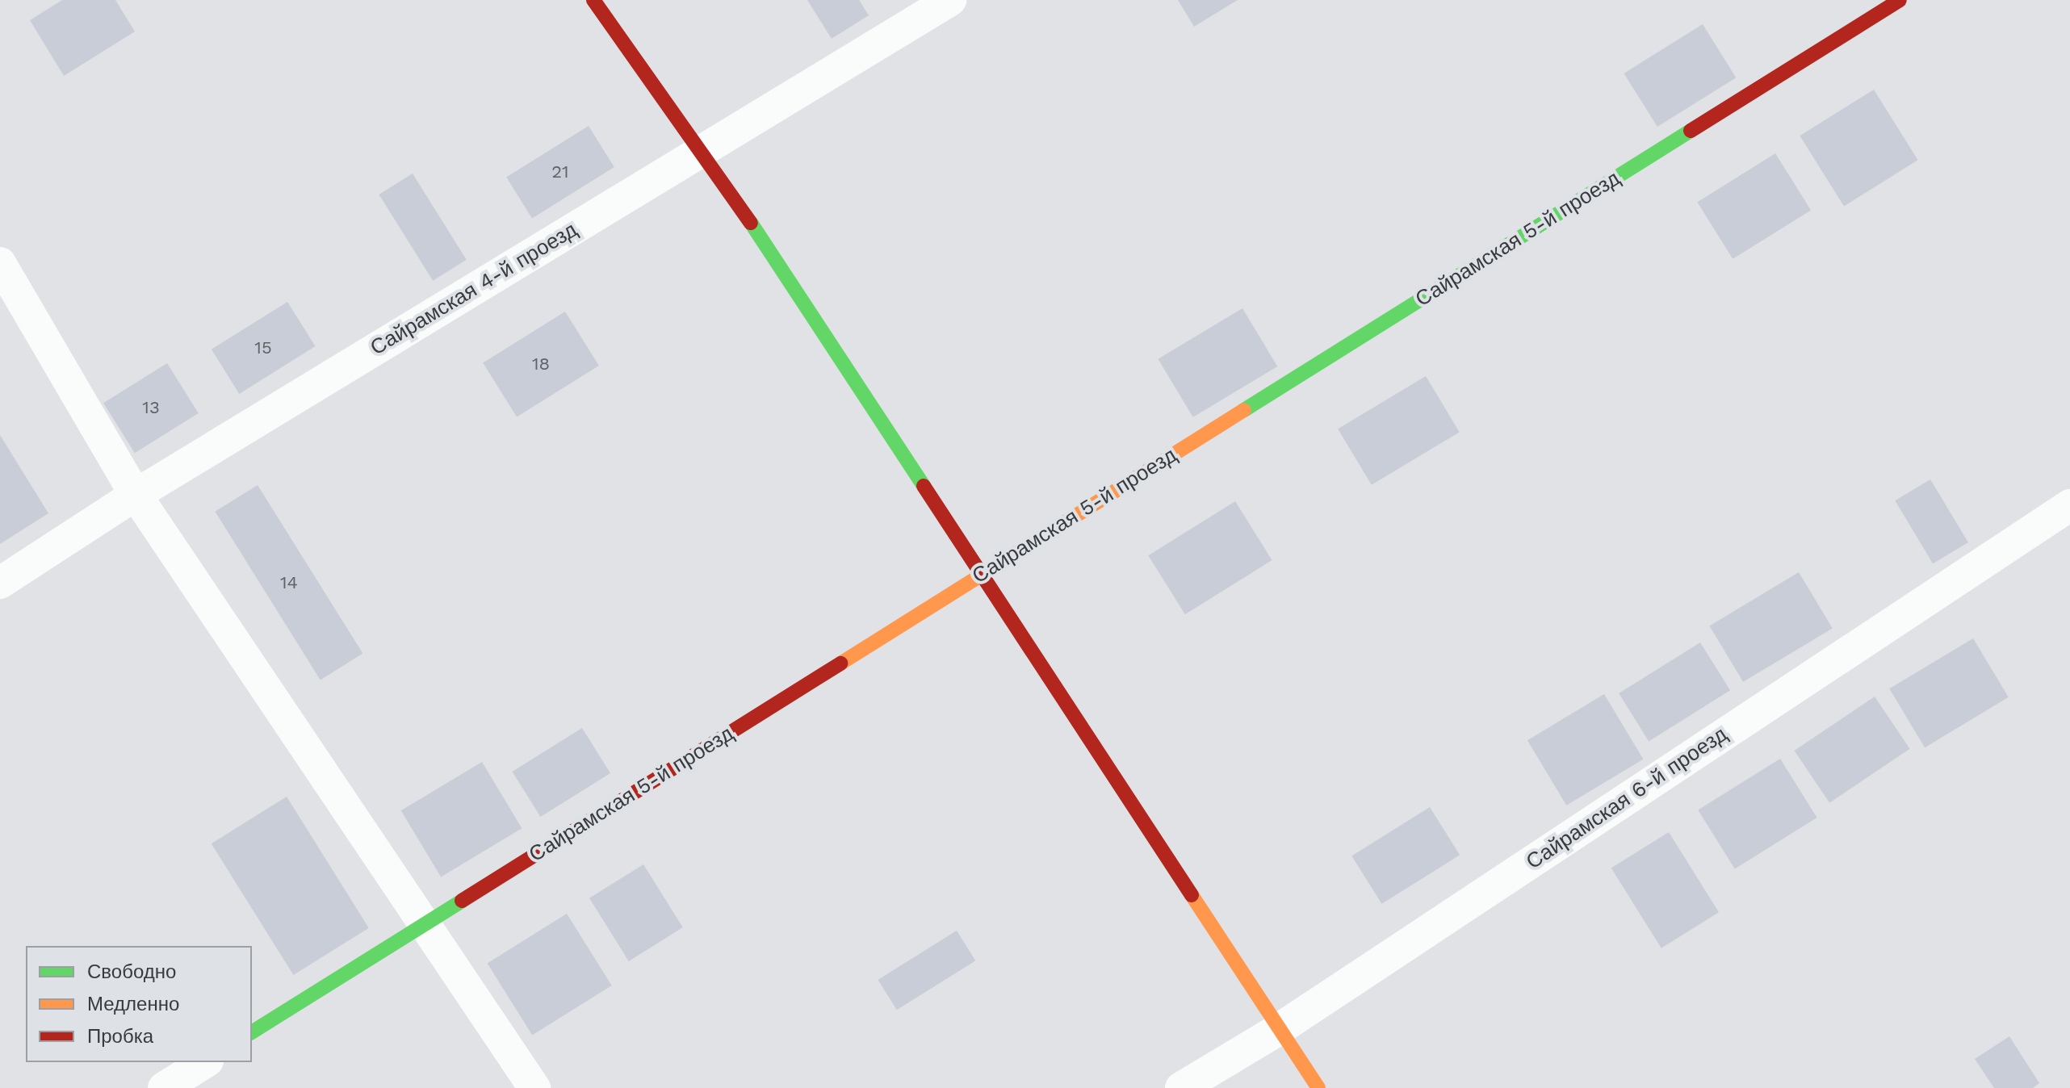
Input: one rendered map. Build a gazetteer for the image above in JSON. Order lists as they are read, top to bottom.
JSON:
{
  "streets": {
    "street": ["Сайрамская 5-й проезд", "Сайрамская 4-й проезд", "Сайрамская 6-й проезд"]
  },
  "house_numbers": [
    "21",
    "15",
    "18",
    "13",
    "14"
  ],
  "legend": ["Свободно", "Медленно", "Пробка"]
}
